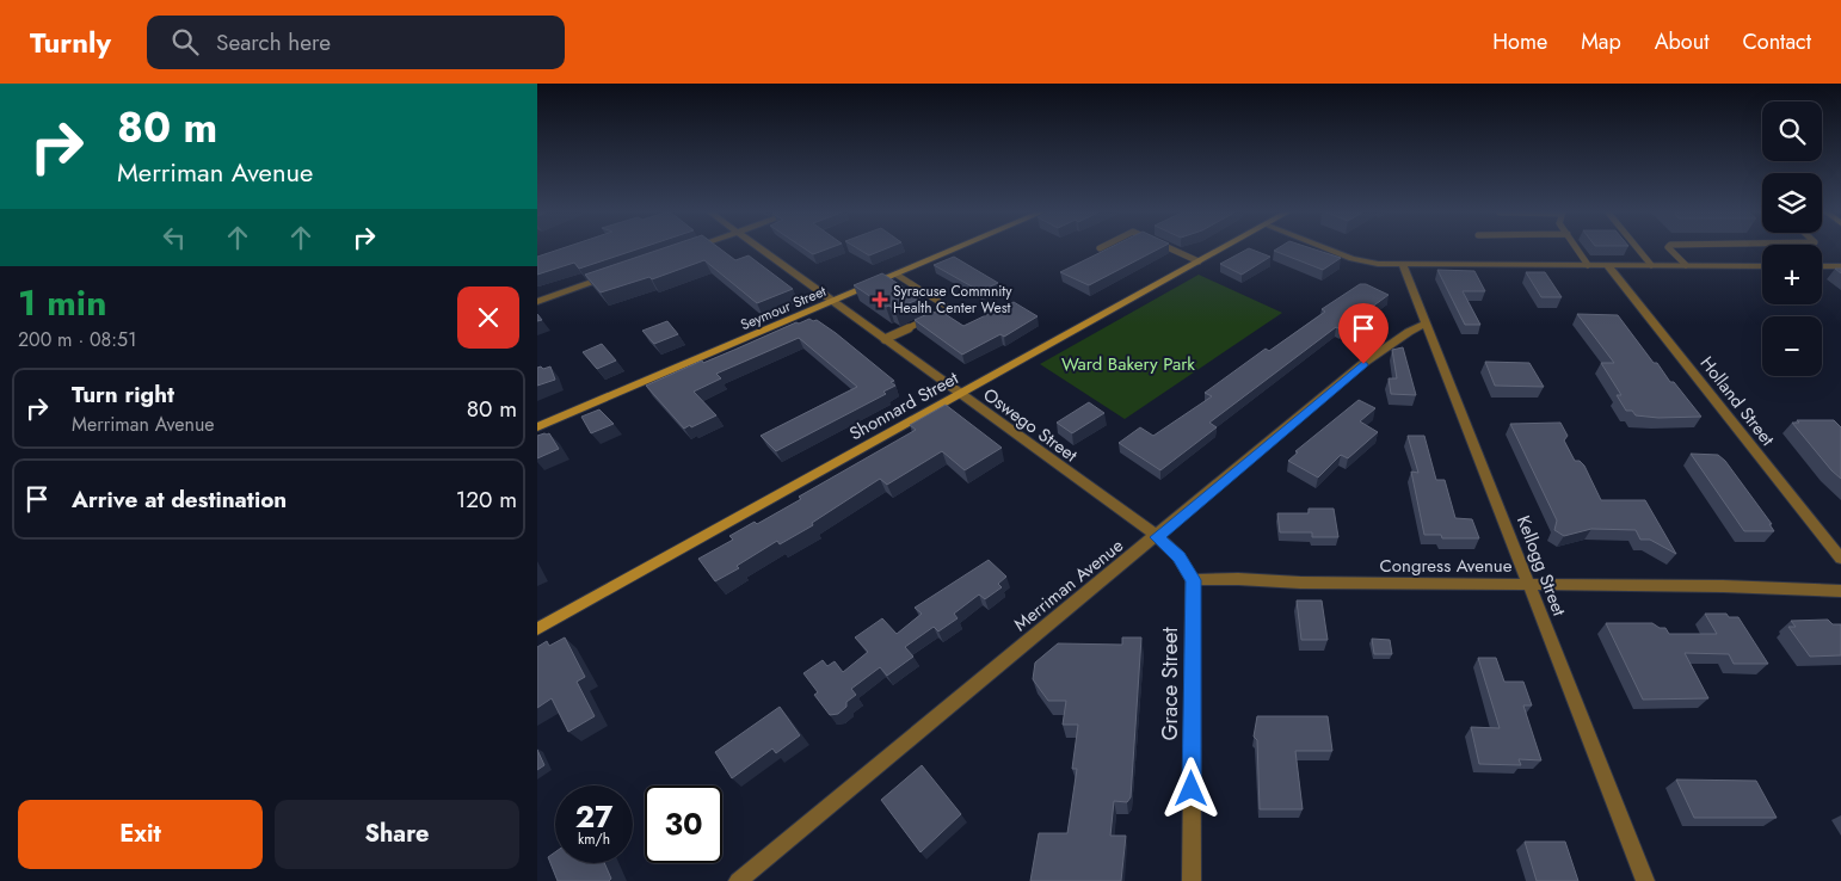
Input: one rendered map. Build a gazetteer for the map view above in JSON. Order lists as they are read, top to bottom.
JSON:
{
  "streets": {
    "street": [
      "Seymour Street",
      "Holland Street",
      "Shonnard Street",
      "Oswego Street",
      "Congress Avenue",
      "Kellogg Street",
      "Merriman Avenue",
      "Grace Street"
    ]
  },
  "crossings": [
    ["Seymour Street", "Oswego Street"],
    ["Shonnard Street", "Oswego Street"],
    ["Oswego Street", "Merriman Avenue"],
    ["Congress Avenue", "Kellogg Street"],
    ["Congress Avenue", "Grace Street"],
    ["Kellogg Street", "Merriman Avenue"]
  ],
  "parks": ["Ward Bakery Park"],
  "places": {
    "health": ["Syracuse Commnity Health Center West"]
  },
  "page": {
    "header": "Turnly",
    "search": "Search here",
    "nav": [
      "Home",
      "Map",
      "About",
      "Contact"
    ],
    "turn": ["80 m", "Merriman Avenue"],
    "map_buttons": ["+", "−"],
    "heading": ["1 min", "200 m · 08:51"],
    "list": [
      {
        "name": "Turn right",
        "note": "Merriman Avenue",
        "value": "80 m"
      },
      {
        "name": "Arrive at destination",
        "value": "120 m"
      }
    ],
    "speed": "27 km/h",
    "limit": "30",
    "buttons": ["Exit", "Share"]
  }
}
